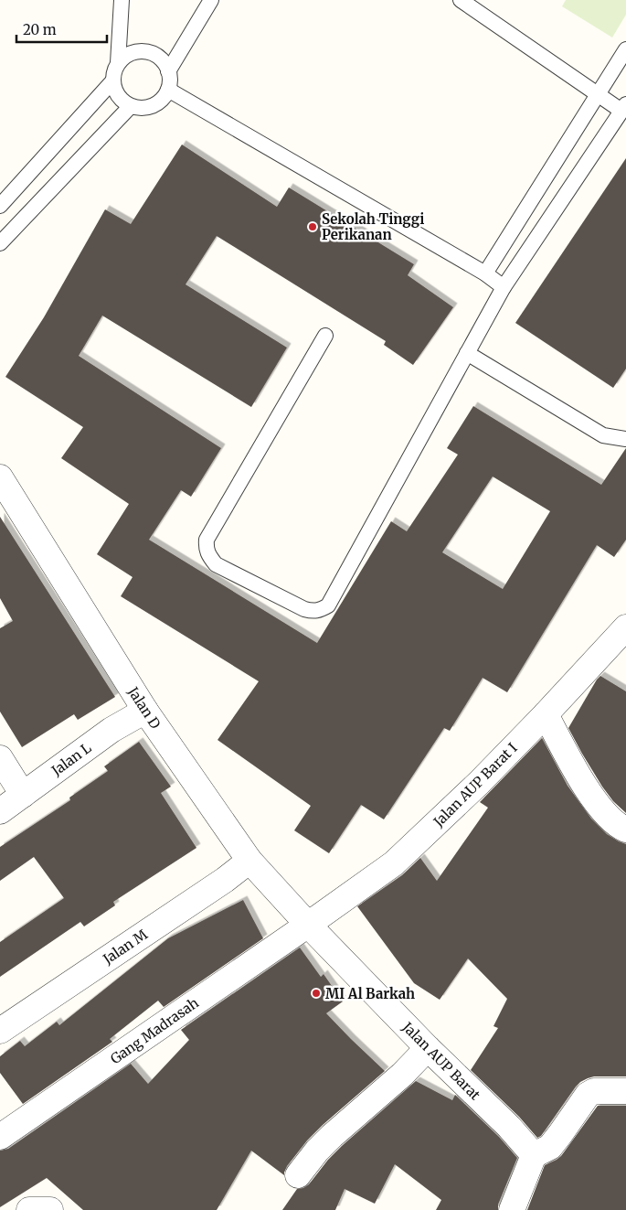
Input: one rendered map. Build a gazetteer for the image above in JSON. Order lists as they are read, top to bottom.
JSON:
{
  "streets": {
    "street": [
      "Jalan D",
      "Jalan L",
      "Jalan AUP Barat I",
      "Jalan M",
      "Gang Madrasah",
      "Jalan AUP Barat"
    ]
  },
  "crossings": [
    ["Jalan D", "Jalan L"],
    ["Jalan D", "Jalan AUP Barat I"],
    ["Jalan D", "Jalan M"],
    ["Jalan D", "Gang Madrasah"],
    ["Jalan D", "Jalan AUP Barat"],
    ["Jalan AUP Barat I", "Gang Madrasah"],
    ["Jalan AUP Barat I", "Jalan AUP Barat"],
    ["Gang Madrasah", "Jalan AUP Barat"]
  ],
  "places": ["Sekolah Tinggi Perikanan", "MI Al Barkah"],
  "scale_bar": "20 m"
}
